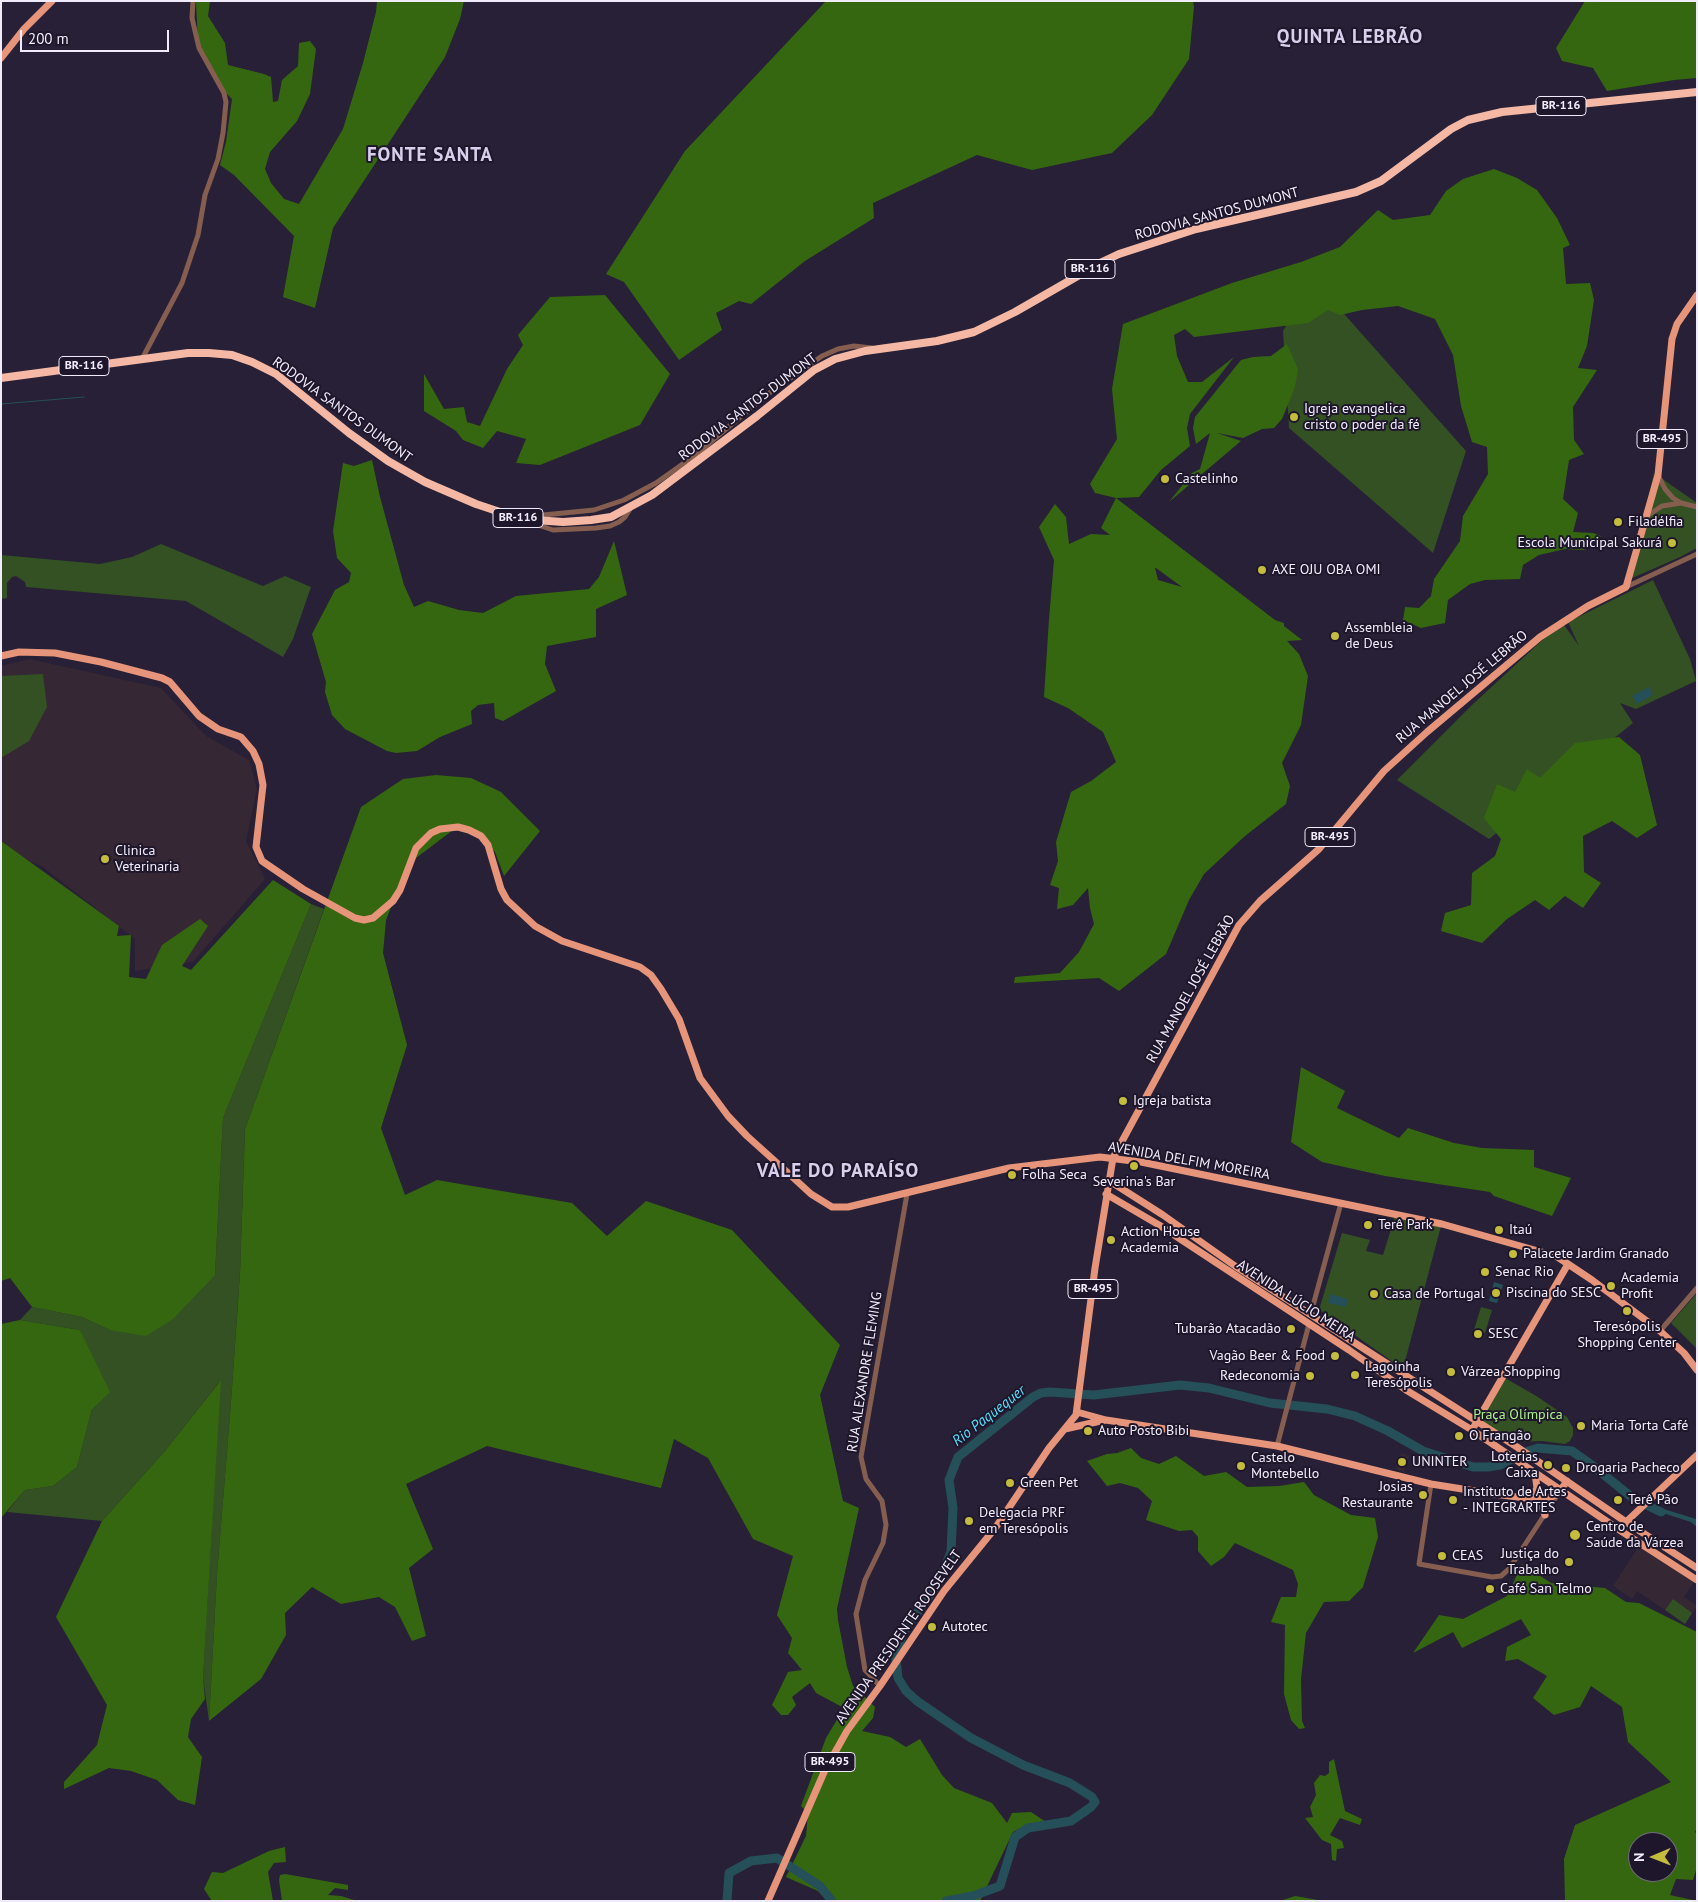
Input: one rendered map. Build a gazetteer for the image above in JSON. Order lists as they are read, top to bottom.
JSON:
{
  "streets": {
    "highway": ["BR-116", "RODOVIA SANTOS DUMONT"],
    "main road": [
      "BR-495",
      "RUA MANOEL JOSÉ LEBRÃO",
      "AVENIDA DELFIM MOREIRA",
      "AVENIDA LÚCIO MEIRA",
      "AVENIDA PRESIDENTE ROOSEVELT"
    ],
    "street": ["RUA ALEXANDRE FLEMING"]
  },
  "crossings": [
    ["BR-495", "RUA MANOEL JOSÉ LEBRÃO"],
    ["RUA MANOEL JOSÉ LEBRÃO", "AVENIDA DELFIM MOREIRA"],
    ["RUA MANOEL JOSÉ LEBRÃO", "AVENIDA LÚCIO MEIRA"],
    ["RUA MANOEL JOSÉ LEBRÃO", "AVENIDA PRESIDENTE ROOSEVELT"],
    ["AVENIDA DELFIM MOREIRA", "RUA ALEXANDRE FLEMING"],
    ["RUA ALEXANDRE FLEMING", "AVENIDA PRESIDENTE ROOSEVELT"]
  ],
  "districts": ["QUINTA LEBRÃO", "FONTE SANTA", "VALE DO PARAÍSO"],
  "water": ["Rio Paquequer"],
  "parks": ["Praça Olímpica"],
  "places": [
    "Igreja evangelica cristo o poder da fé",
    "Castelinho",
    "Filadélfia",
    "Escola Municipal Sakurá",
    "AXE OJU OBA OMI",
    "Assembleia de Deus",
    "Clinica Veterinaria",
    "Igreja batista",
    "Severina's Bar",
    "Folha Seca",
    "Terê Park",
    "Itaú",
    "Action House Academia",
    "Palacete Jardim Granado",
    "Senac Rio",
    "Academia Profit",
    "Piscina do SESC",
    "Casa de Portugal",
    "Teresópolis Shopping Center",
    "Tubarão Atacadão",
    "SESC",
    "Vagão Beer & Food",
    "Várzea Shopping",
    "Lagoinha Teresópolis",
    "Redeconomia",
    "Maria Torta Café",
    "Auto Posto Bibi",
    "O Frangão",
    "UNINTER",
    "Loterias Caixa",
    "Castelo Montebello",
    "Drogaria Pacheco",
    "Green Pet",
    "Josias Restaurante",
    "Instituto de Artes - INTEGRARTES",
    "Terê Pão",
    "Delegacia PRF em Teresópolis",
    "Centro de Saúde da Várzea",
    "CEAS",
    "Justiça do Trabalho",
    "Café San Telmo",
    "Autotec"
  ],
  "scale_bar": "200 m",
  "north": "left"
}
